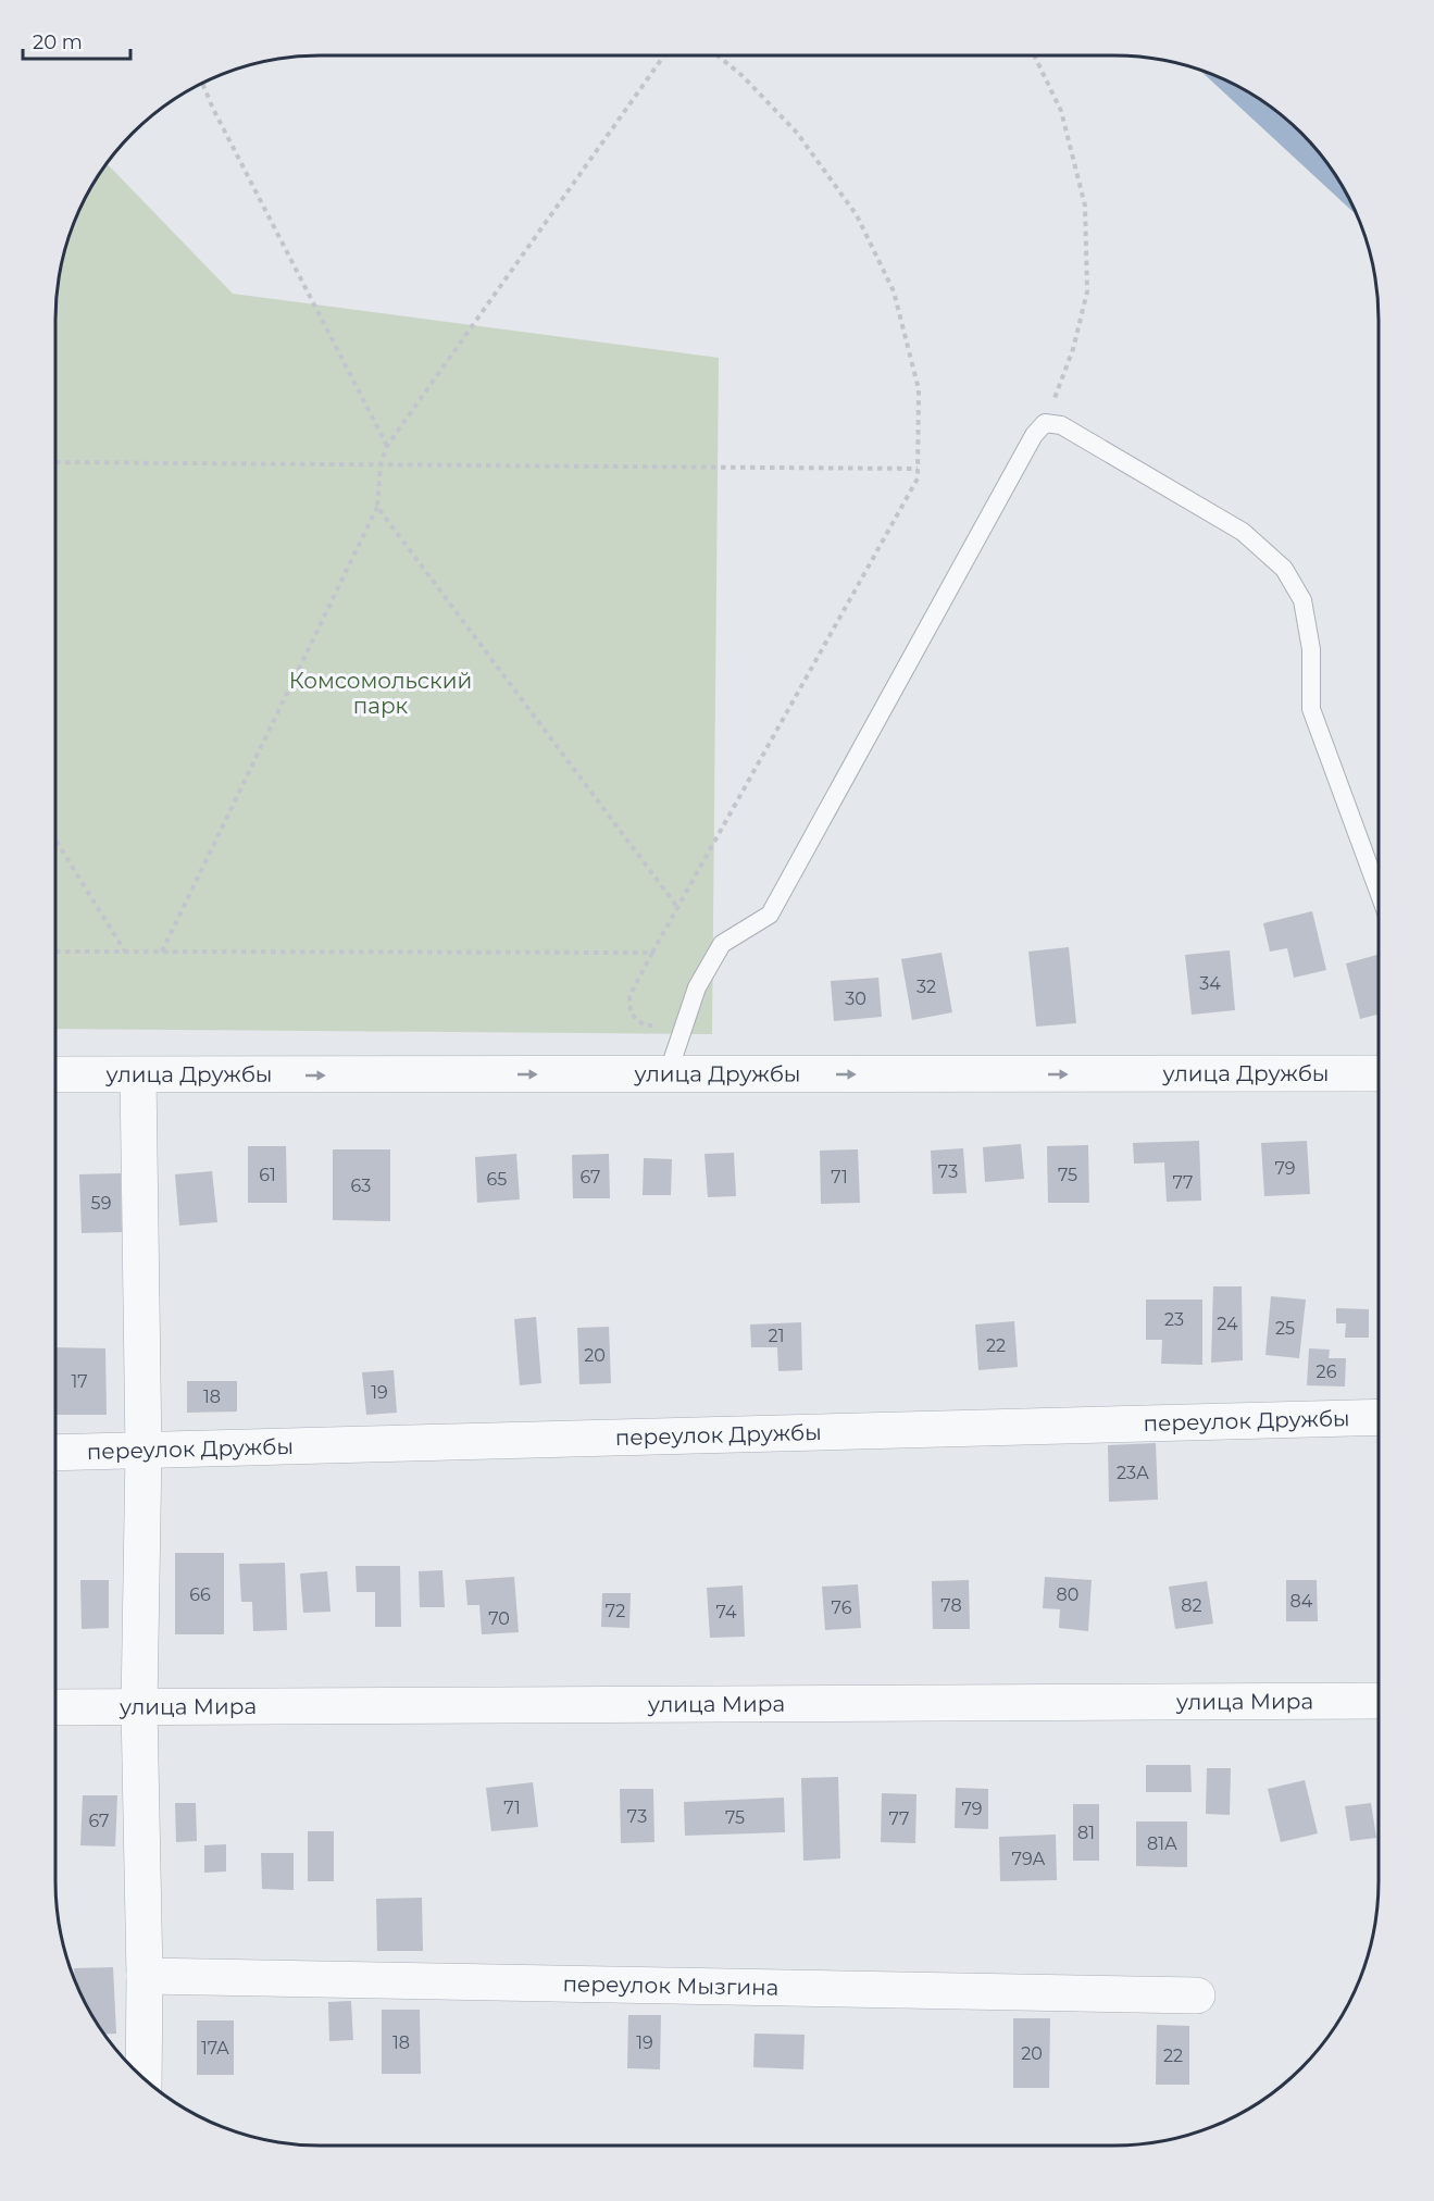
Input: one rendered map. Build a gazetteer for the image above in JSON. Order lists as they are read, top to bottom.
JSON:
{
  "streets": {
    "street": [
      "улица Дружбы",
      "переулок Дружбы",
      "улица Мира",
      "переулок Мызгина"
    ]
  },
  "one_way": ["улица Дружбы"],
  "parks": ["Комсомольский парк"],
  "house_numbers": [
    "34",
    "32",
    "30",
    "79",
    "73",
    "61",
    "75",
    "67",
    "71",
    "65",
    "77",
    "63",
    "59",
    "23",
    "24",
    "25",
    "21",
    "22",
    "20",
    "26",
    "17",
    "19",
    "18",
    "23А",
    "66",
    "80",
    "84",
    "78",
    "82",
    "76",
    "72",
    "74",
    "70",
    "71",
    "79",
    "73",
    "75",
    "77",
    "67",
    "81",
    "81А",
    "79А",
    "18",
    "19",
    "17А",
    "20",
    "22"
  ],
  "scale_bar": "20 m"
}
